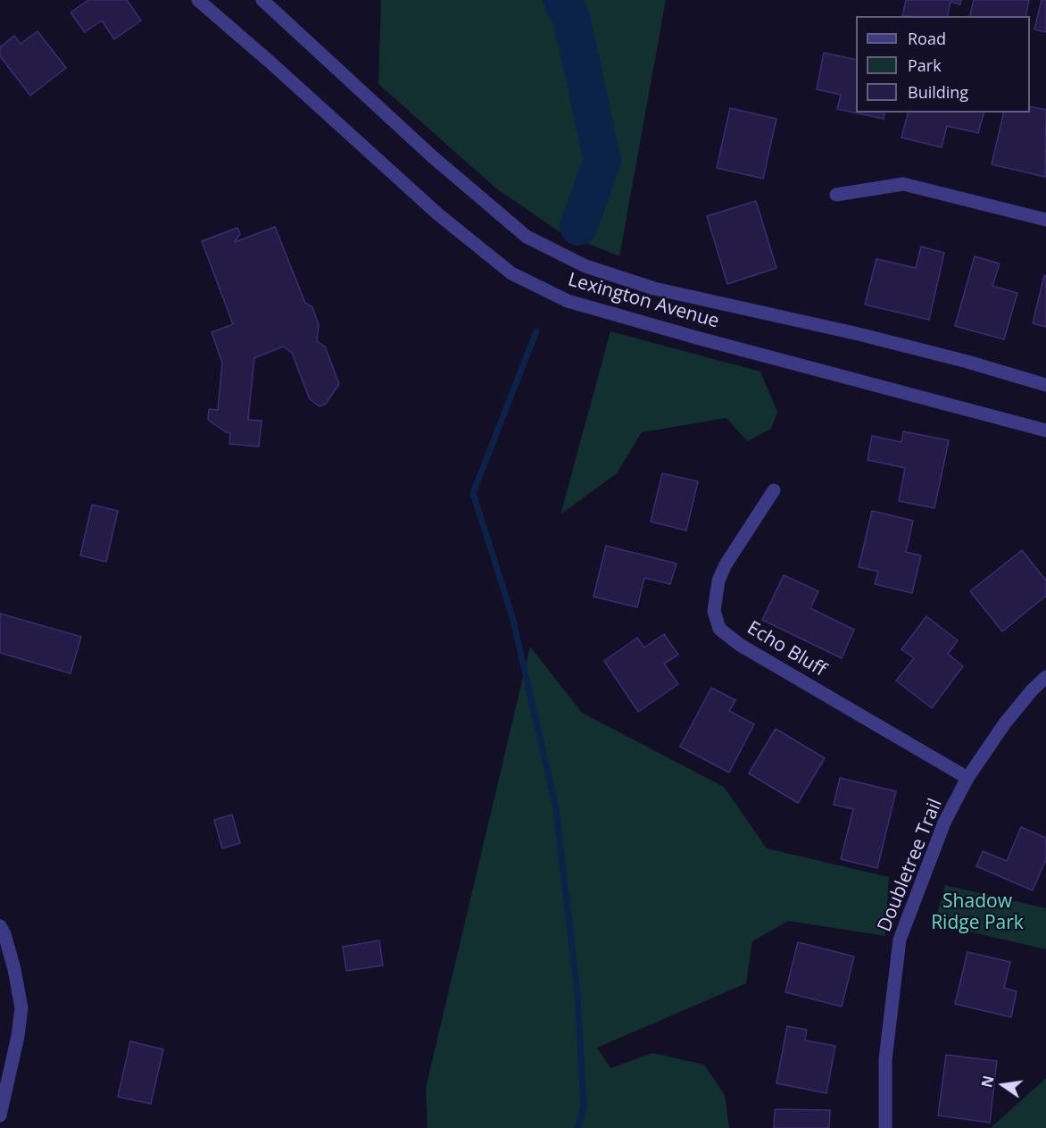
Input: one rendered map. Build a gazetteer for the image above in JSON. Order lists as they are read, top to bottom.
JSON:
{
  "streets": {
    "street": ["Lexington Avenue", "Echo Bluff", "Doubletree Trail"]
  },
  "crossings": [
    ["Echo Bluff", "Doubletree Trail"]
  ],
  "parks": ["Shadow Ridge Park"],
  "legend": ["Road", "Park", "Building"],
  "north": "left"
}
